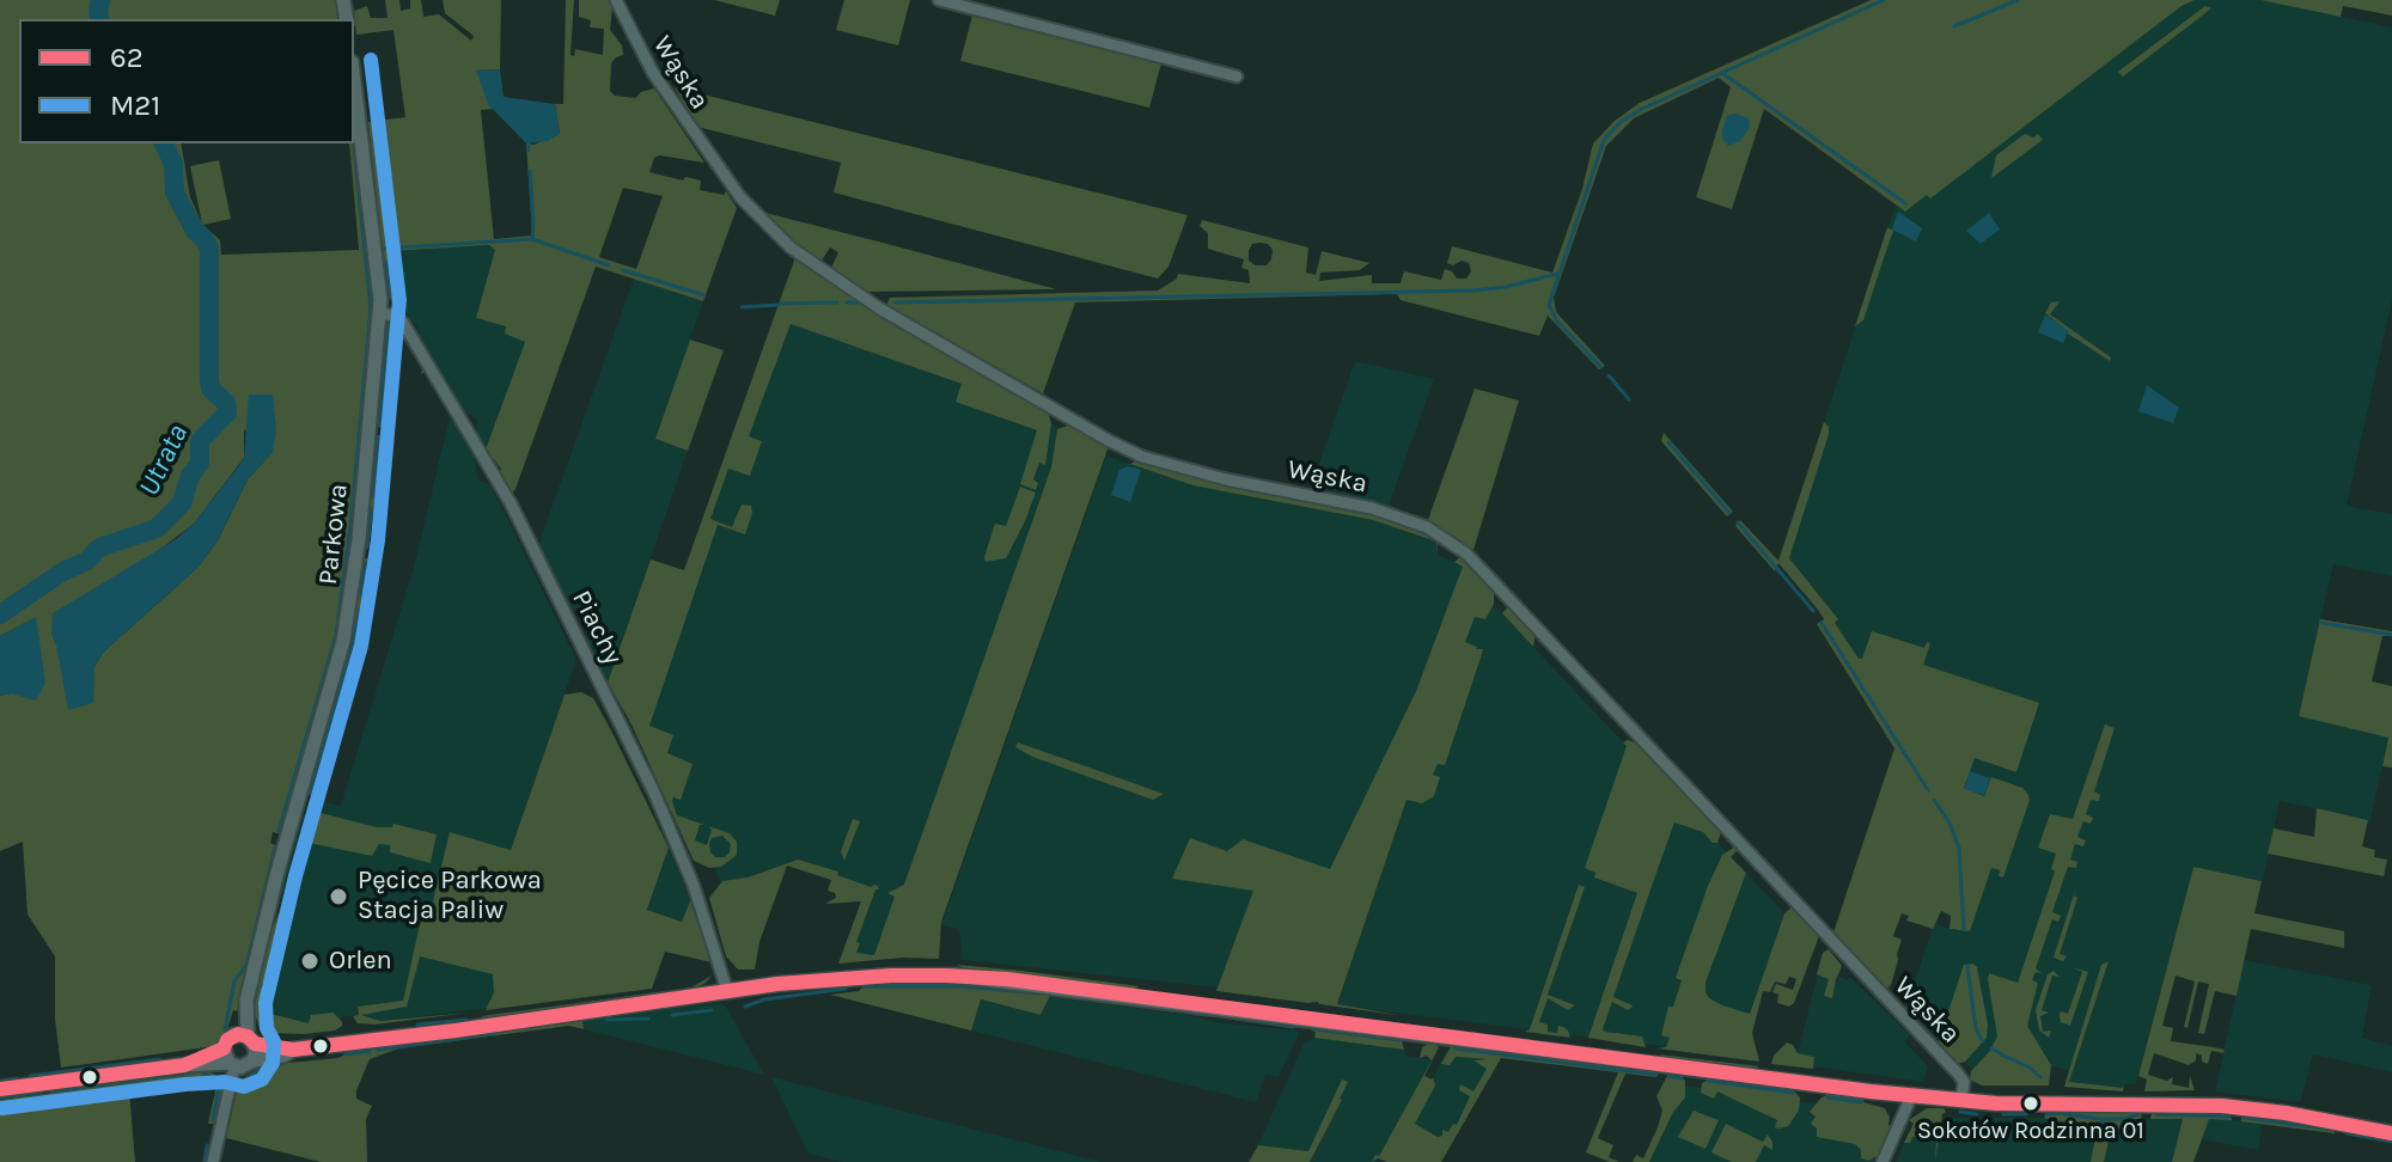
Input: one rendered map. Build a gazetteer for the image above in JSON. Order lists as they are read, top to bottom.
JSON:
{
  "streets": {
    "street": ["Wąska", "Parkowa", "Piachy"]
  },
  "crossings": [
    ["Parkowa", "Piachy"]
  ],
  "water": ["Utrata"],
  "places": ["Pęcice Parkowa Stacja Paliw", "Orlen", "Sokołów Rodzinna 01"],
  "lines": ["transit line M21", "transit line 62"],
  "legend": ["62", "M21"]
}
